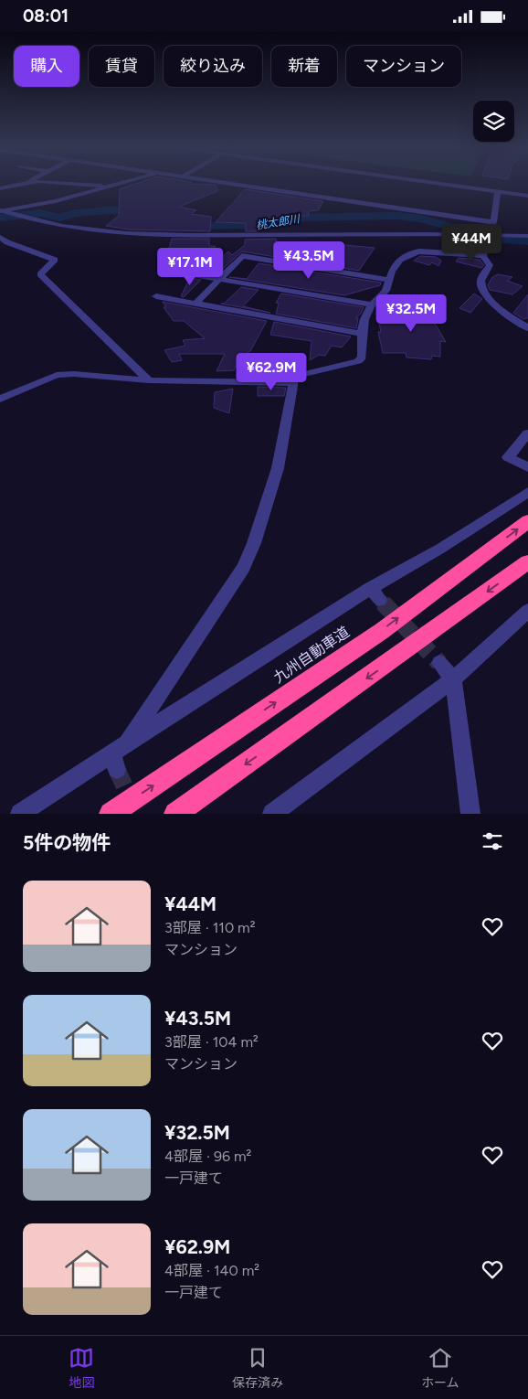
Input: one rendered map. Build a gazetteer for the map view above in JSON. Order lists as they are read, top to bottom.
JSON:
{
  "streets": {
    "highway": ["九州自動車道"]
  },
  "water": ["桃太郎川"],
  "page": {
    "status": "08:01",
    "chip": [
      "購入",
      "賃貸",
      "絞り込み",
      "新着",
      "マンション"
    ],
    "price": [
      "¥44M",
      "¥43.5M",
      "¥17.1M",
      "¥32.5M",
      "¥62.9M"
    ],
    "heading": "5件の物件",
    "list": [
      {
        "name": "¥44M",
        "note": "3部屋 · 110 m² · マンション"
      },
      {
        "name": "¥43.5M",
        "note": "3部屋 · 104 m² · マンション"
      },
      {
        "name": "¥32.5M",
        "note": "4部屋 · 96 m² · 一戸建て"
      },
      {
        "name": "¥62.9M",
        "note": "4部屋 · 140 m² · 一戸建て"
      }
    ],
    "tabs": ["地図", "保存済み", "ホーム"]
  }
}
